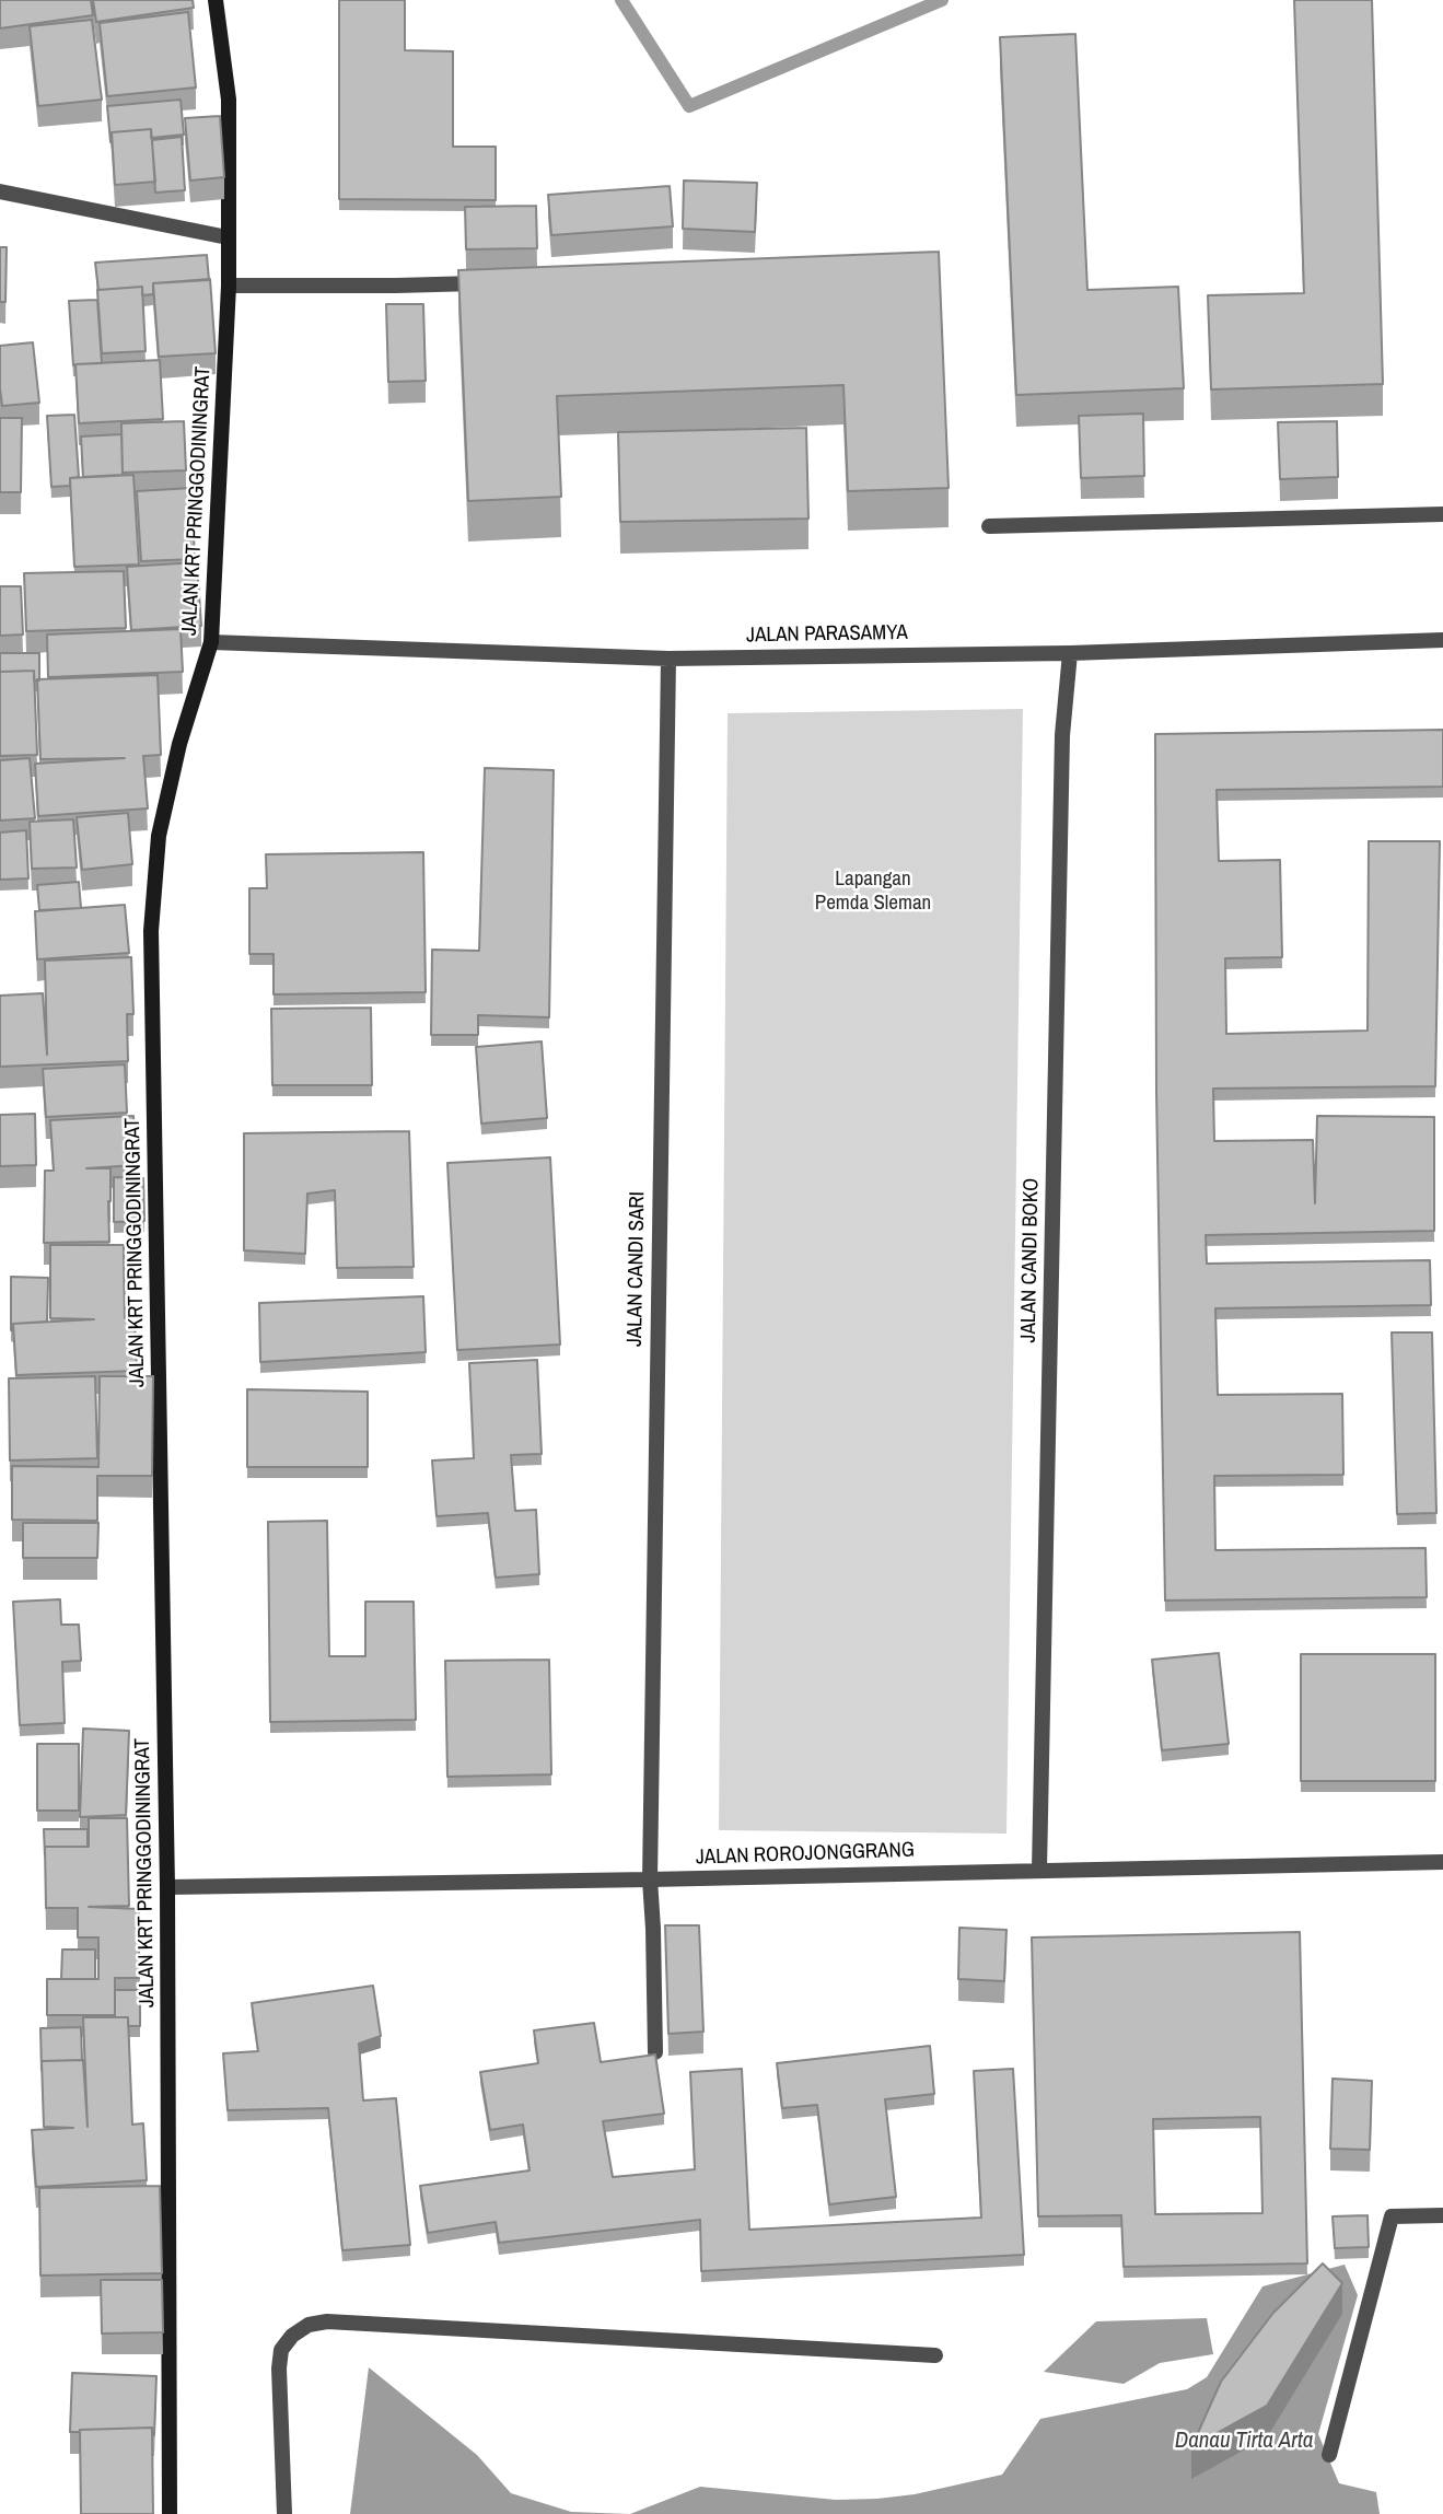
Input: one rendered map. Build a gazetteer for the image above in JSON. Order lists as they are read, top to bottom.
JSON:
{
  "streets": {
    "main road": ["JALAN KRT PRINGGODININGRAT"],
    "street": [
      "JALAN PARASAMYA",
      "JALAN CANDI BOKO",
      "JALAN CANDI SARI",
      "JALAN ROROJONGGRANG"
    ]
  },
  "crossings": [
    ["JALAN KRT PRINGGODININGRAT", "JALAN PARASAMYA"],
    ["JALAN KRT PRINGGODININGRAT", "JALAN ROROJONGGRANG"],
    ["JALAN PARASAMYA", "JALAN CANDI BOKO"],
    ["JALAN PARASAMYA", "JALAN CANDI SARI"],
    ["JALAN CANDI BOKO", "JALAN ROROJONGGRANG"],
    ["JALAN CANDI SARI", "JALAN ROROJONGGRANG"]
  ],
  "water": ["Danau Tirta Arta"],
  "parks": ["Lapangan Pemda Sleman"]
}
